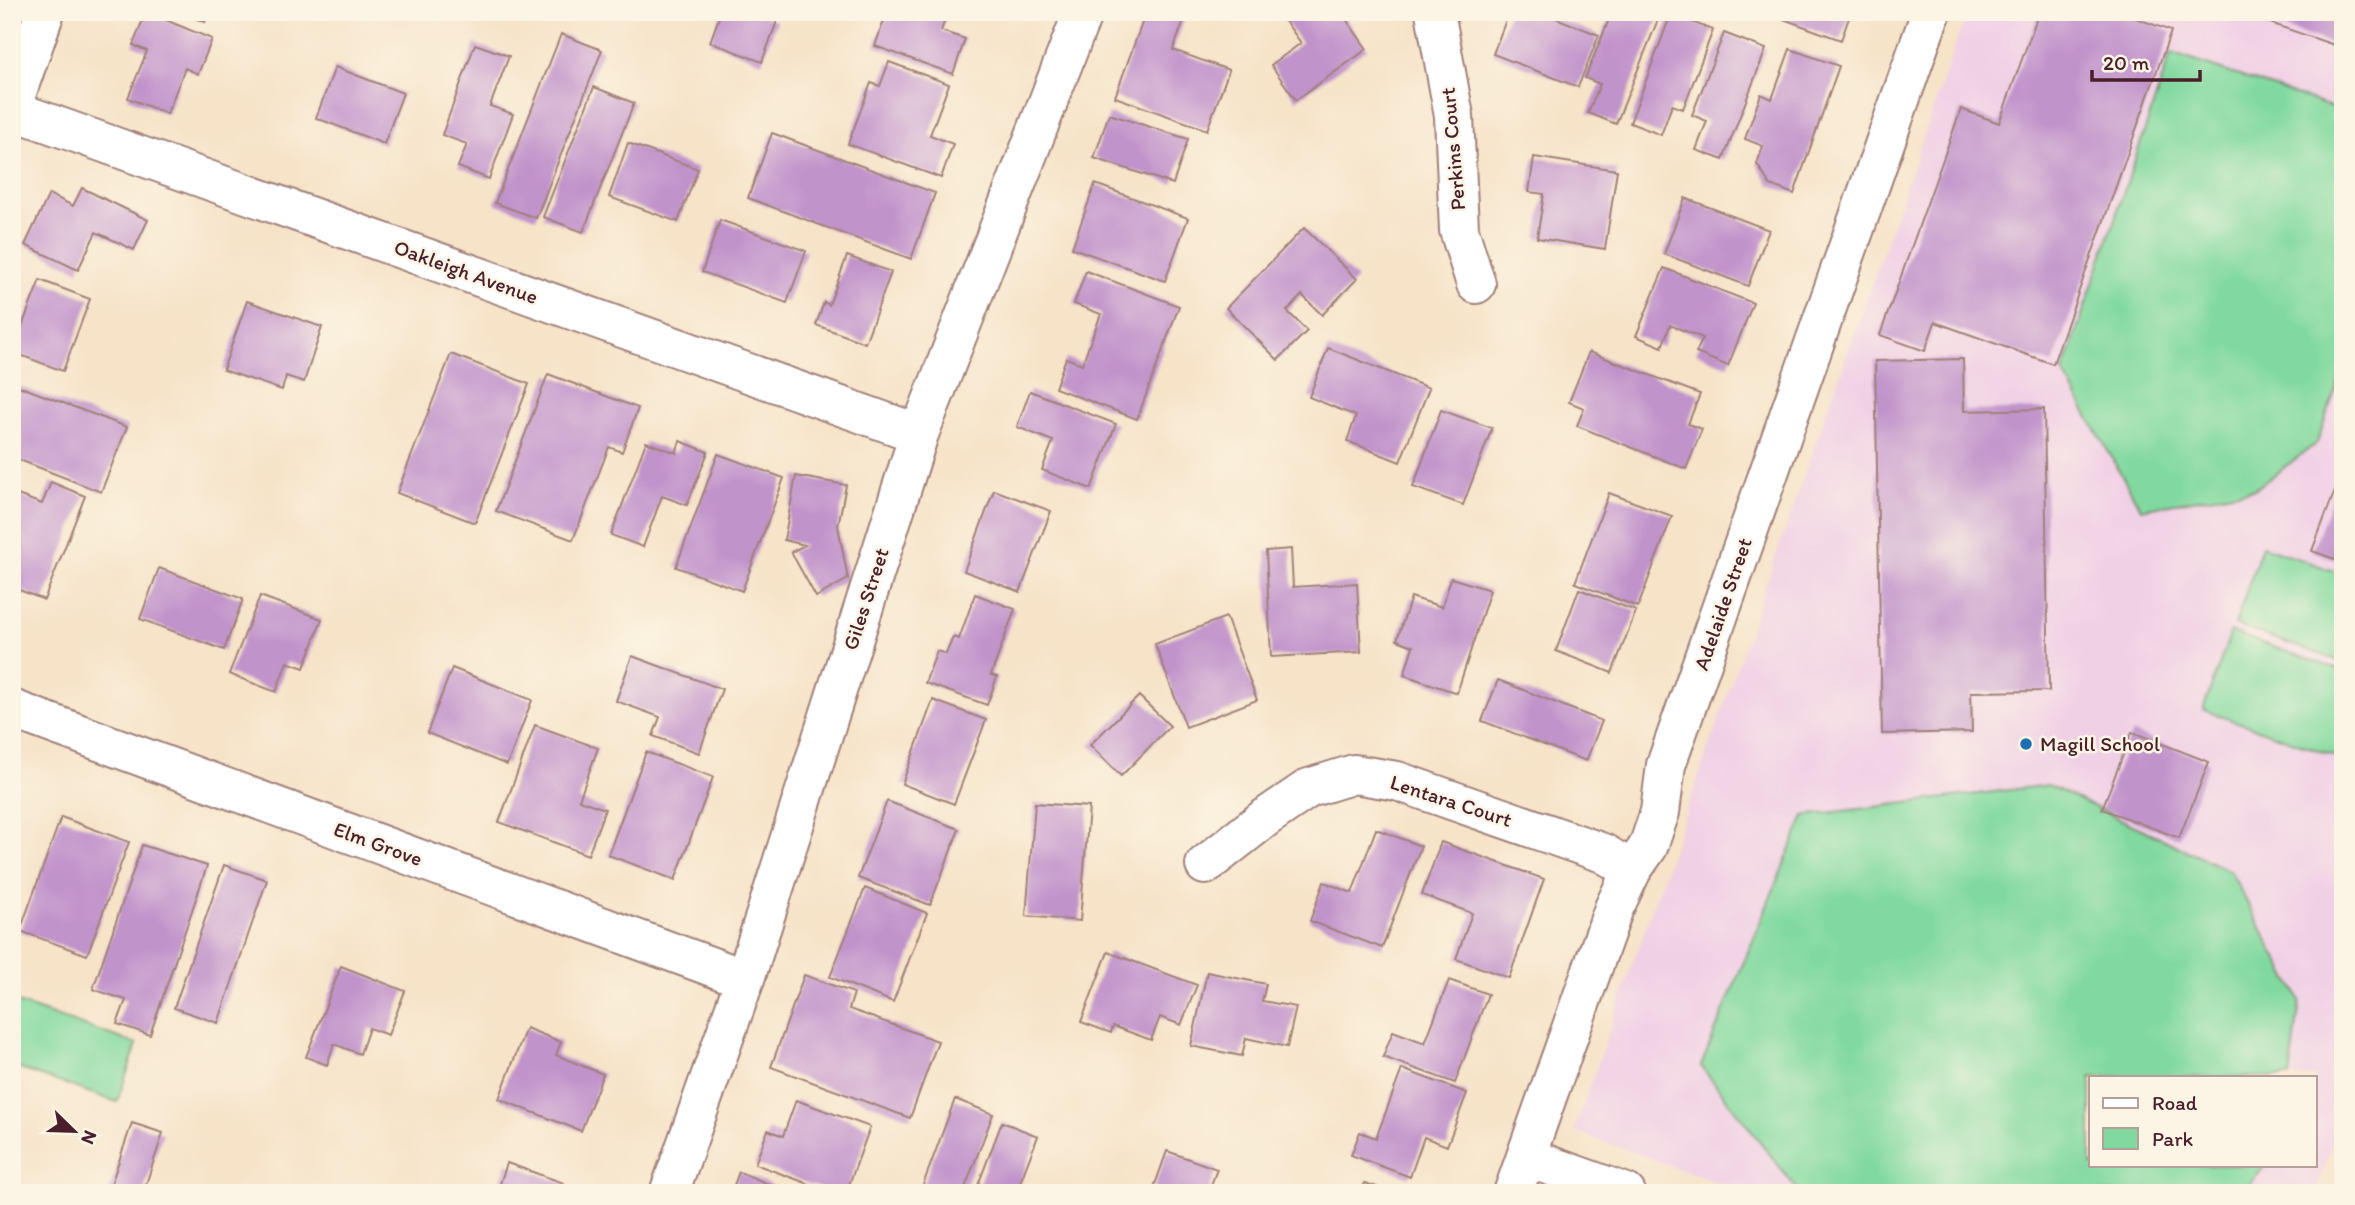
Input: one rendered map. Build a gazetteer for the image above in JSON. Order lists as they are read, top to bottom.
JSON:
{
  "streets": {
    "street": [
      "Perkins Court",
      "Oakleigh Avenue",
      "Giles Street",
      "Adelaide Street",
      "Lentara Court",
      "Elm Grove"
    ]
  },
  "crossings": [
    ["Oakleigh Avenue", "Giles Street"],
    ["Giles Street", "Elm Grove"],
    ["Adelaide Street", "Lentara Court"]
  ],
  "places": ["Magill School"],
  "legend": ["Road", "Park"],
  "scale_bar": "20 m",
  "north": "bottom right"
}
